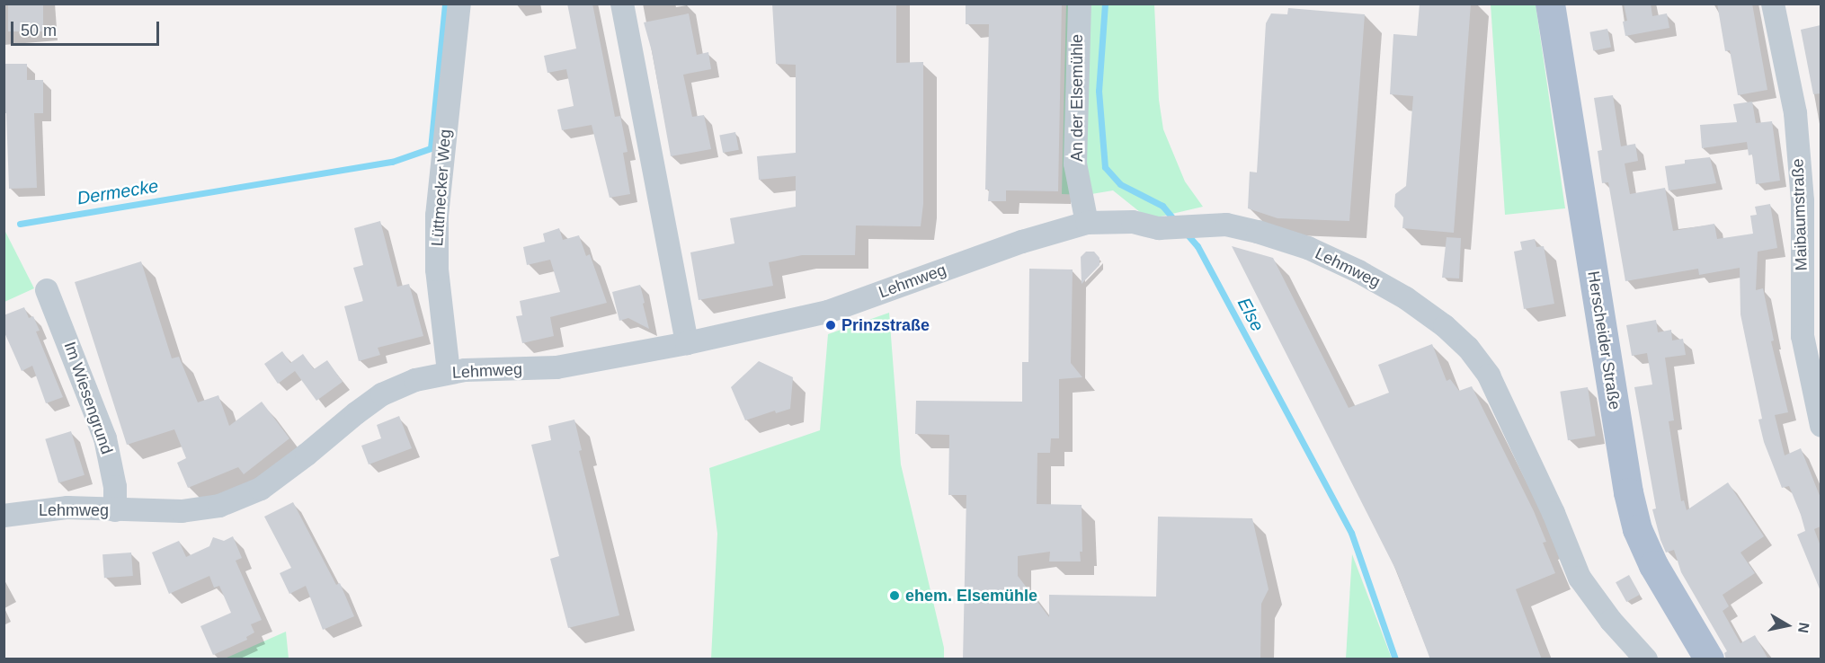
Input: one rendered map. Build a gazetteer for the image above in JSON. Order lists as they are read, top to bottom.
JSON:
{
  "streets": {
    "main road": ["Herscheider Straße"],
    "street": [
      "An der Elsemühle",
      "Lüttmecker Weg",
      "Maibaumstraße",
      "Lehmweg",
      "Im Wiesengrund"
    ]
  },
  "crossings": [
    ["An der Elsemühle", "Lehmweg"],
    ["Lüttmecker Weg", "Lehmweg"],
    ["Lehmweg", "Im Wiesengrund"]
  ],
  "water": ["Dermecke", "Else"],
  "places": ["Prinzstraße", "ehem. Elsemühle"],
  "scale_bar": "50 m",
  "north": "right"
}
